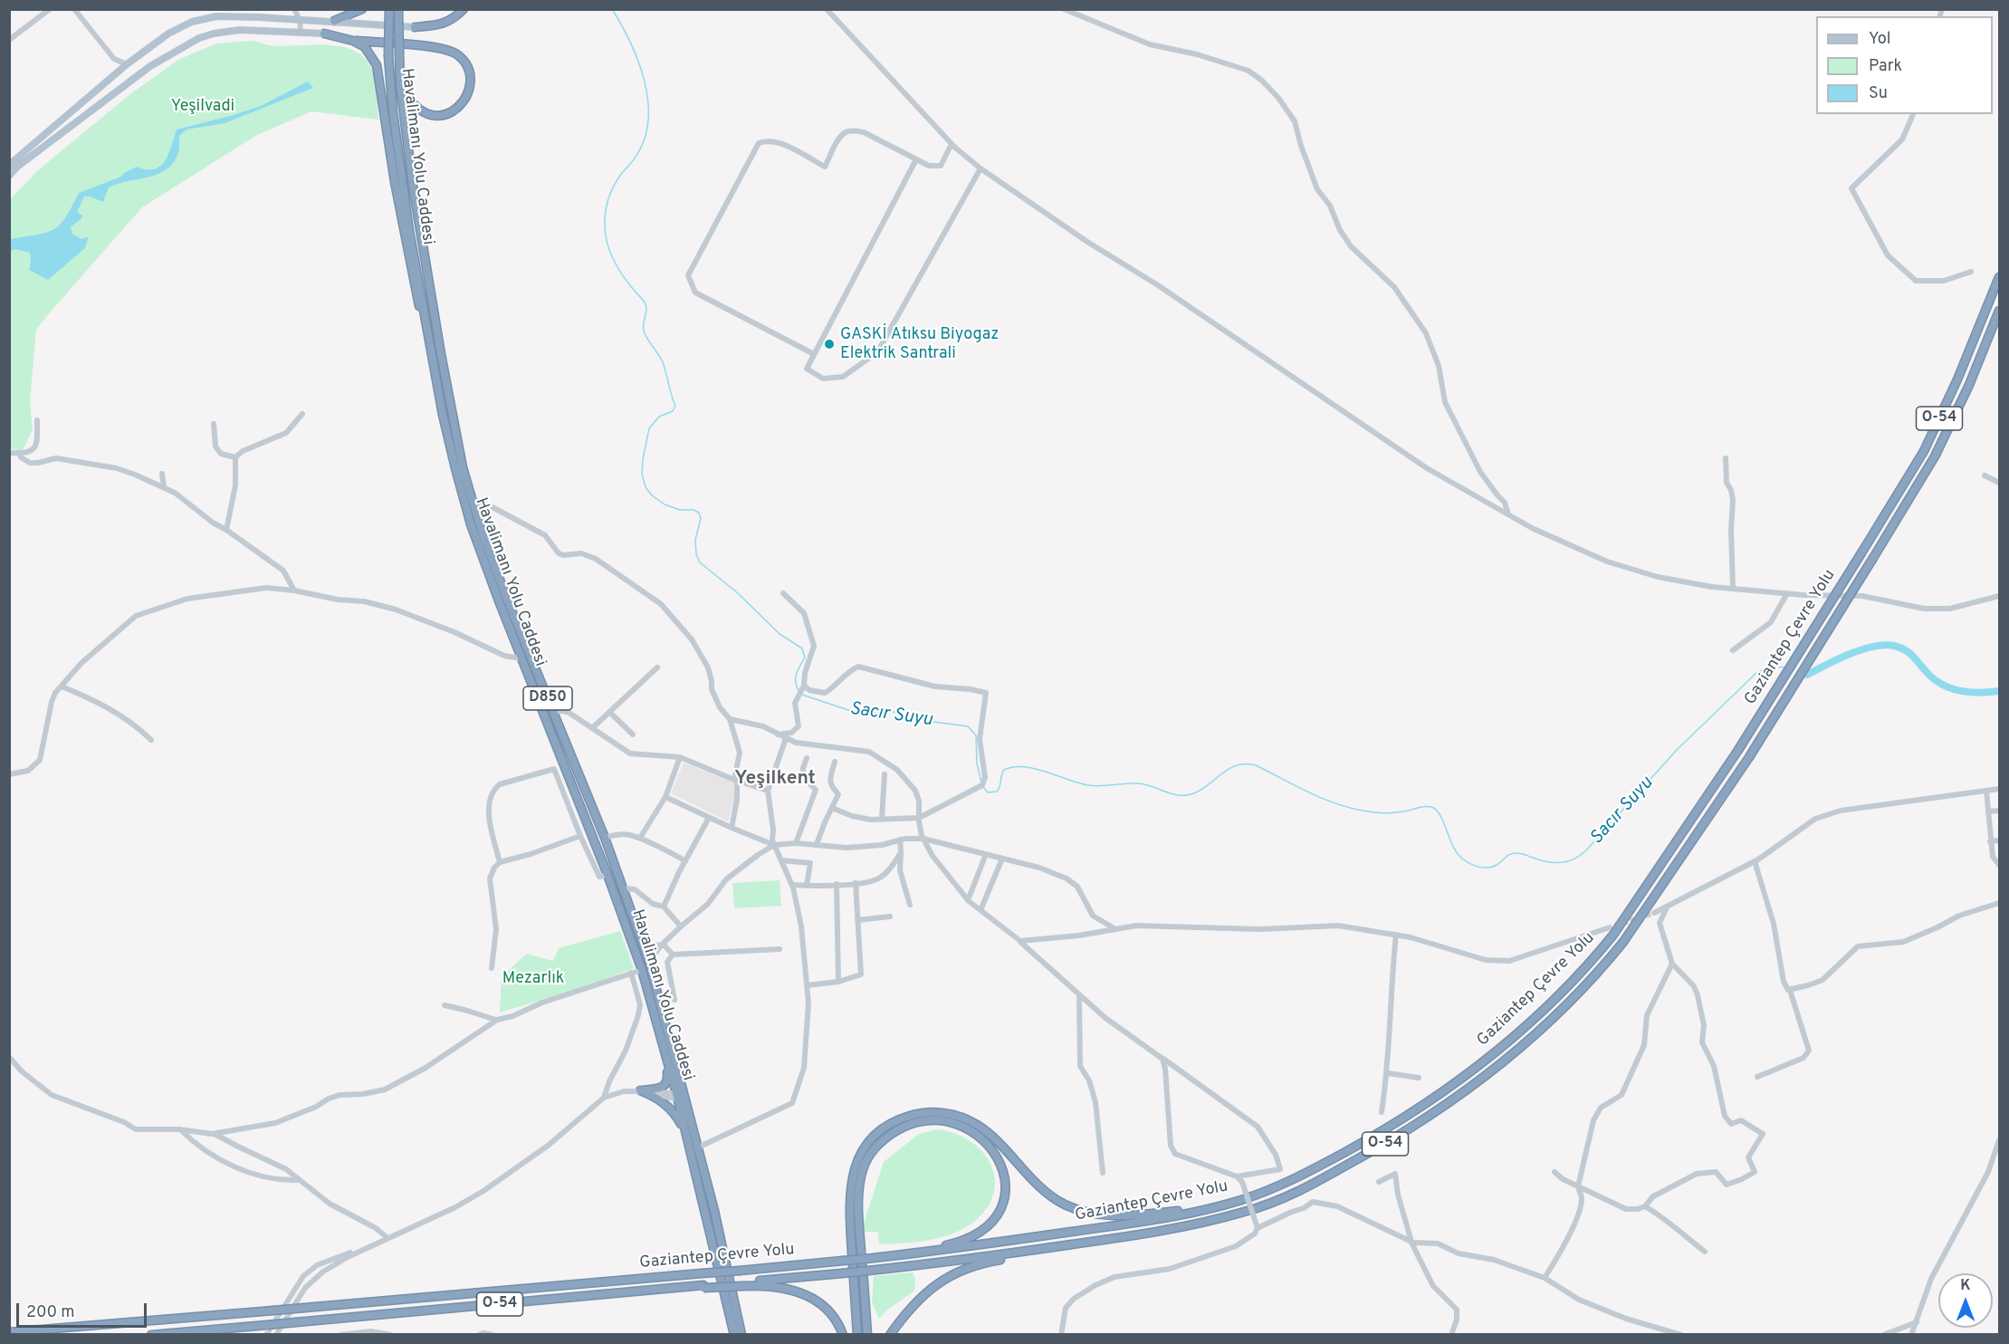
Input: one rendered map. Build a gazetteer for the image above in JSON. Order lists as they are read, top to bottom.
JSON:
{
  "streets": {
    "highway": [
      "Havalimanı Yolu Caddesi",
      "O-54",
      "Gaziantep Çevre Yolu",
      "D850"
    ]
  },
  "districts": ["Yeşilkent"],
  "water": ["Sacır Suyu"],
  "parks": ["Yeşilvadi", "Mezarlık"],
  "places": ["GASKİ Atıksu Biyogaz Elektrik Santrali"],
  "legend": ["Yol", "Park", "Su"],
  "scale_bar": "200 m",
  "north": "top"
}
